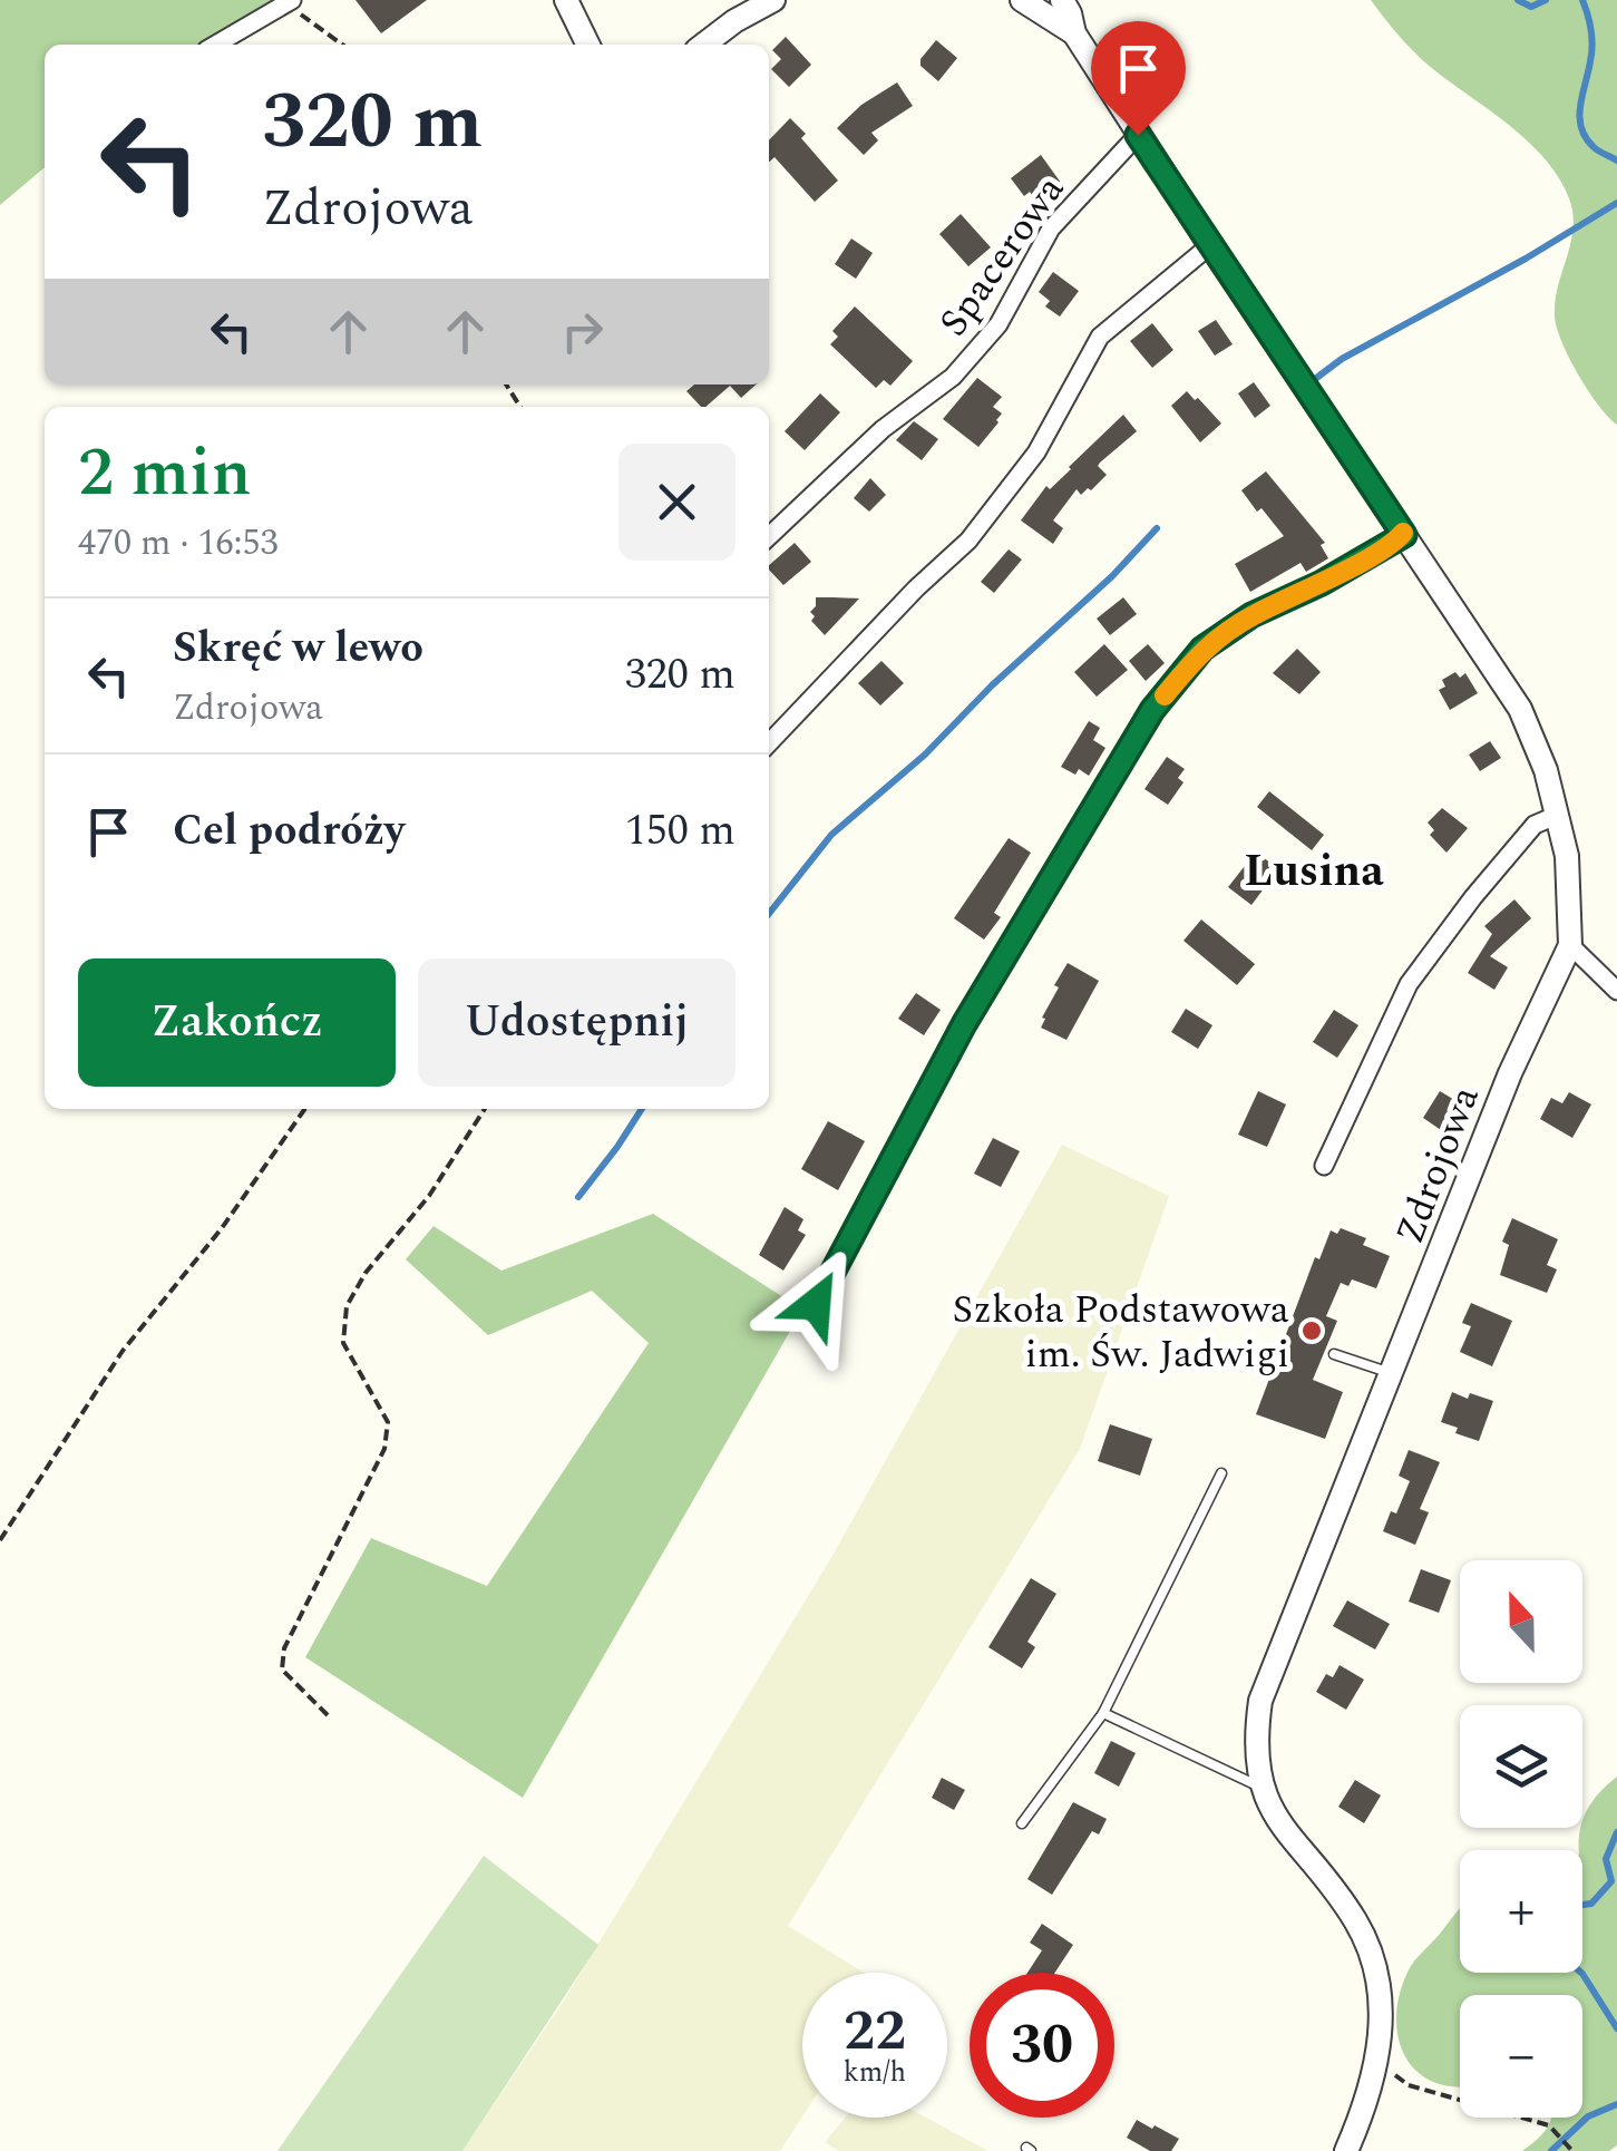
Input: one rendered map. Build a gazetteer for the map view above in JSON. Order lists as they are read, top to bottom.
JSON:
{
  "streets": {
    "street": ["Spacerowa", "Zdrojowa"]
  },
  "crossings": [
    ["Spacerowa", "Zdrojowa"]
  ],
  "districts": ["Lusina"],
  "places": ["Szkoła Podstawowa im. Św. Jadwigi"],
  "north": "top",
  "page": {
    "turn": ["320 m", "Zdrojowa"],
    "heading": ["2 min", "470 m · 16:53"],
    "list": [
      {
        "name": "Skręć w lewo",
        "note": "Zdrojowa",
        "value": "320 m"
      },
      {
        "name": "Cel podróży",
        "value": "150 m"
      }
    ],
    "buttons": ["Zakończ", "Udostępnij"],
    "map_buttons": ["+", "−"],
    "speed": "22 km/h",
    "limit": "30"
  }
}
